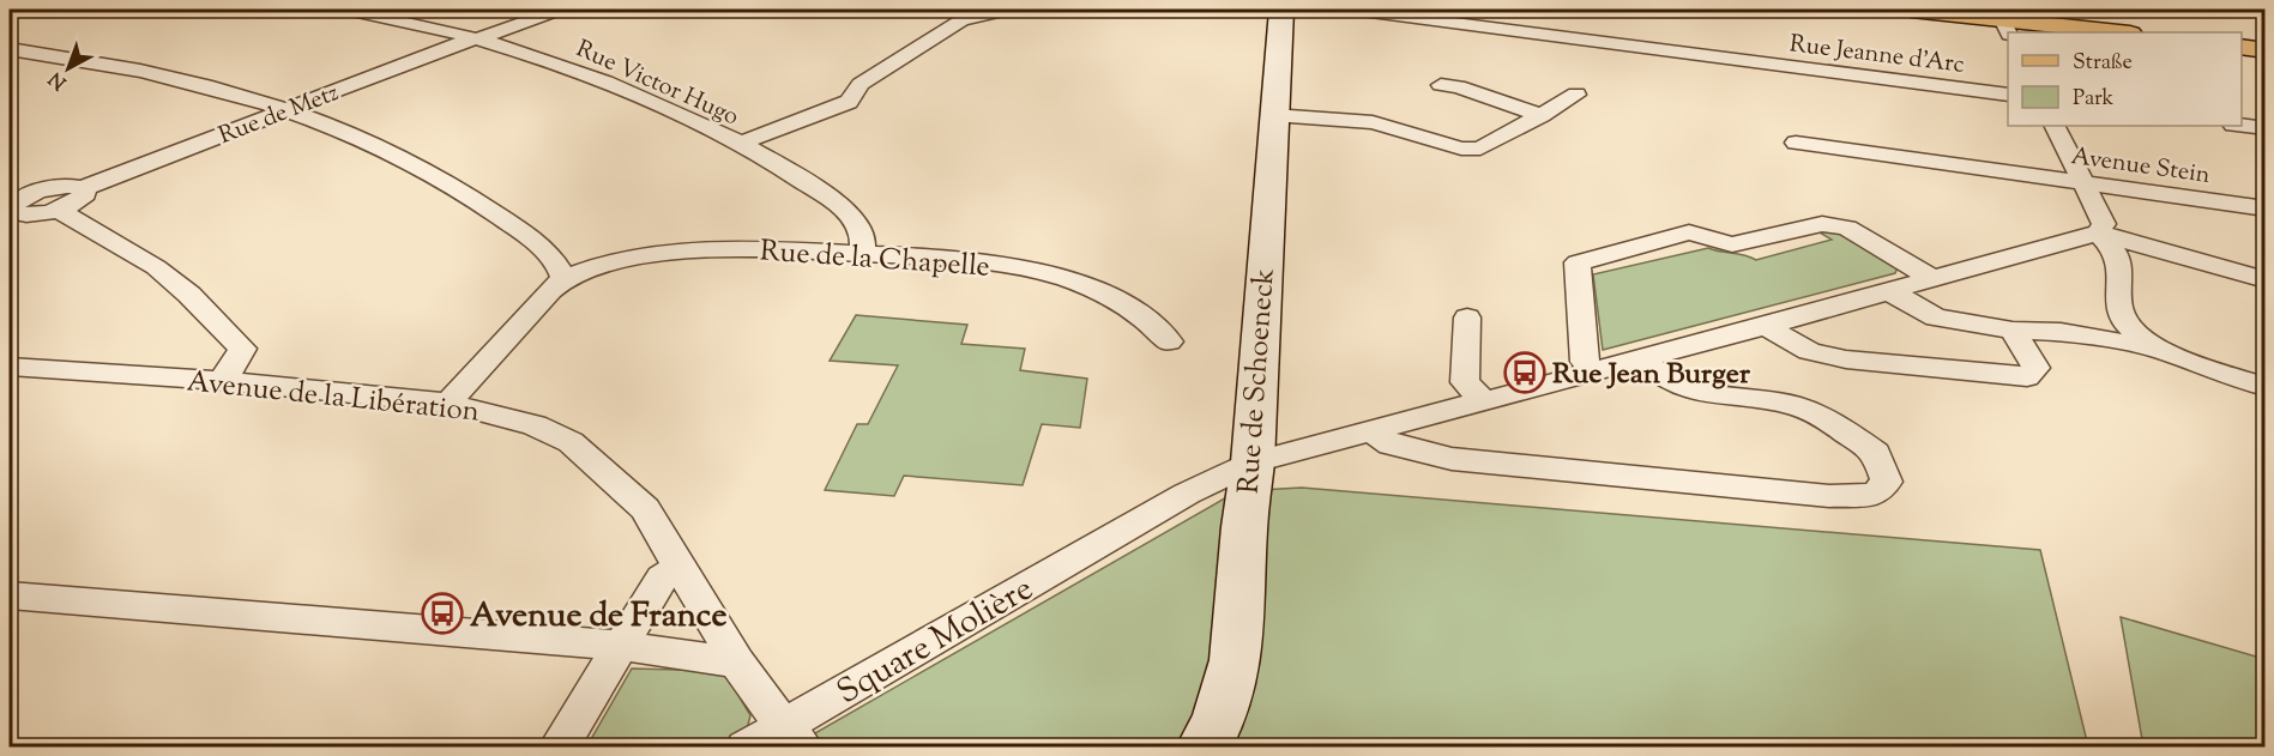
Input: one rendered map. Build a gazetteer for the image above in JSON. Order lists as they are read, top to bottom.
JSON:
{
  "streets": {
    "main road": ["Rue de Schoeneck"],
    "street": [
      "Rue Jeanne d'Arc",
      "Rue Victor Hugo",
      "Rue de Metz",
      "Avenue Stein",
      "Rue de la Chapelle",
      "Avenue de la Libération",
      "Square Molière"
    ]
  },
  "crossings": [
    ["Rue Victor Hugo", "Rue de Metz"],
    ["Rue Victor Hugo", "Rue de la Chapelle"],
    ["Rue de la Chapelle", "Avenue de la Libération"],
    ["Rue de Schoeneck", "Square Molière"]
  ],
  "places": {
    "bus stop": ["Rue Jean Burger", "Avenue de France"]
  },
  "legend": ["Straße", "Park"],
  "north": "bottom left"
}
